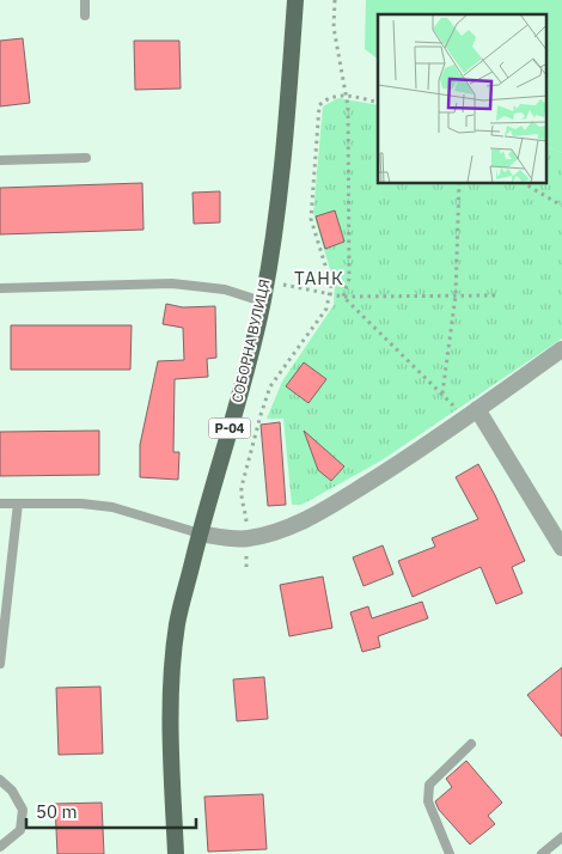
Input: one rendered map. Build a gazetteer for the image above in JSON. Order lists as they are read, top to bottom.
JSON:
{
  "streets": {
    "main road": ["СОБОРНА ВУЛИЦЯ", "Р-04"]
  },
  "districts": ["ТАНК"],
  "scale_bar": "50 m"
}
